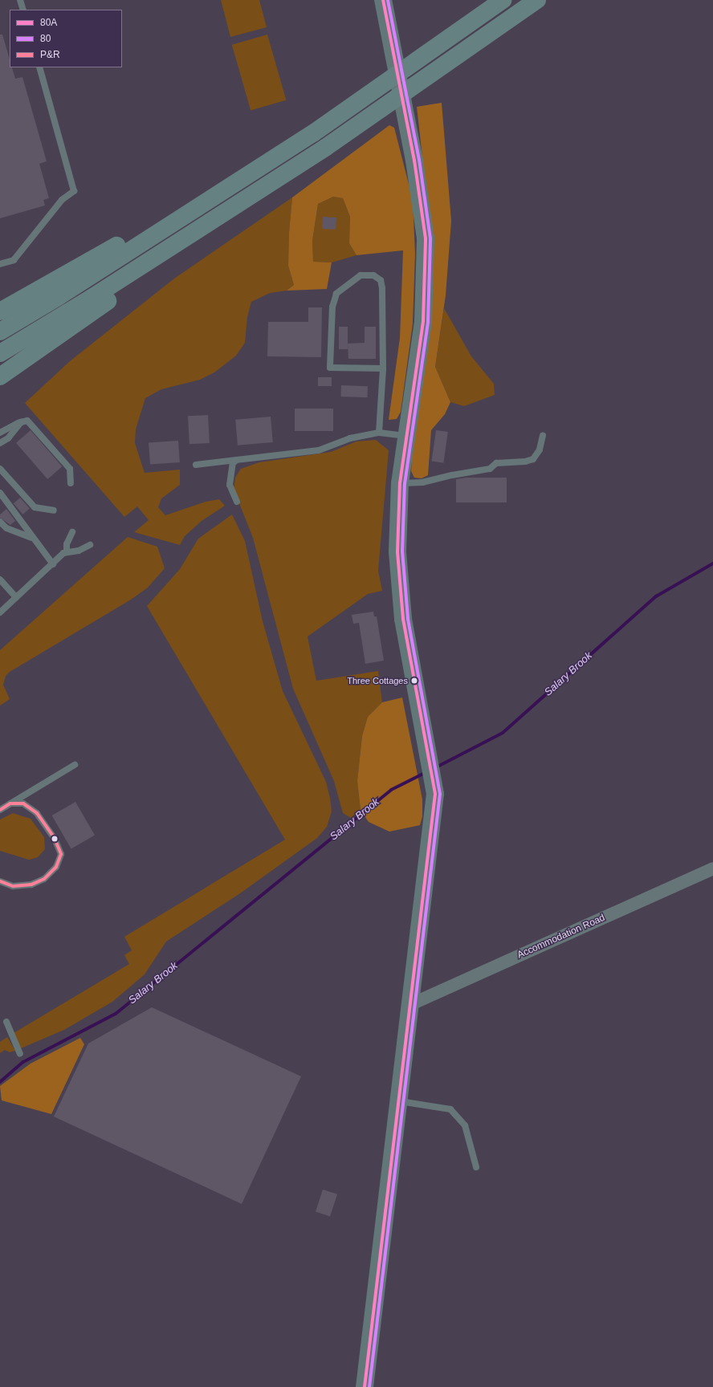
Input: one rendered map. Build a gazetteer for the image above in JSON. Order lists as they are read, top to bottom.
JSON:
{
  "streets": {
    "street": ["Accommodation Road"]
  },
  "water": ["Salary Brook"],
  "places": ["Three Cottages"],
  "lines": ["transit line 80A", "transit line 80", "transit line P&R"],
  "legend": ["80A", "80", "P&R"]
}
